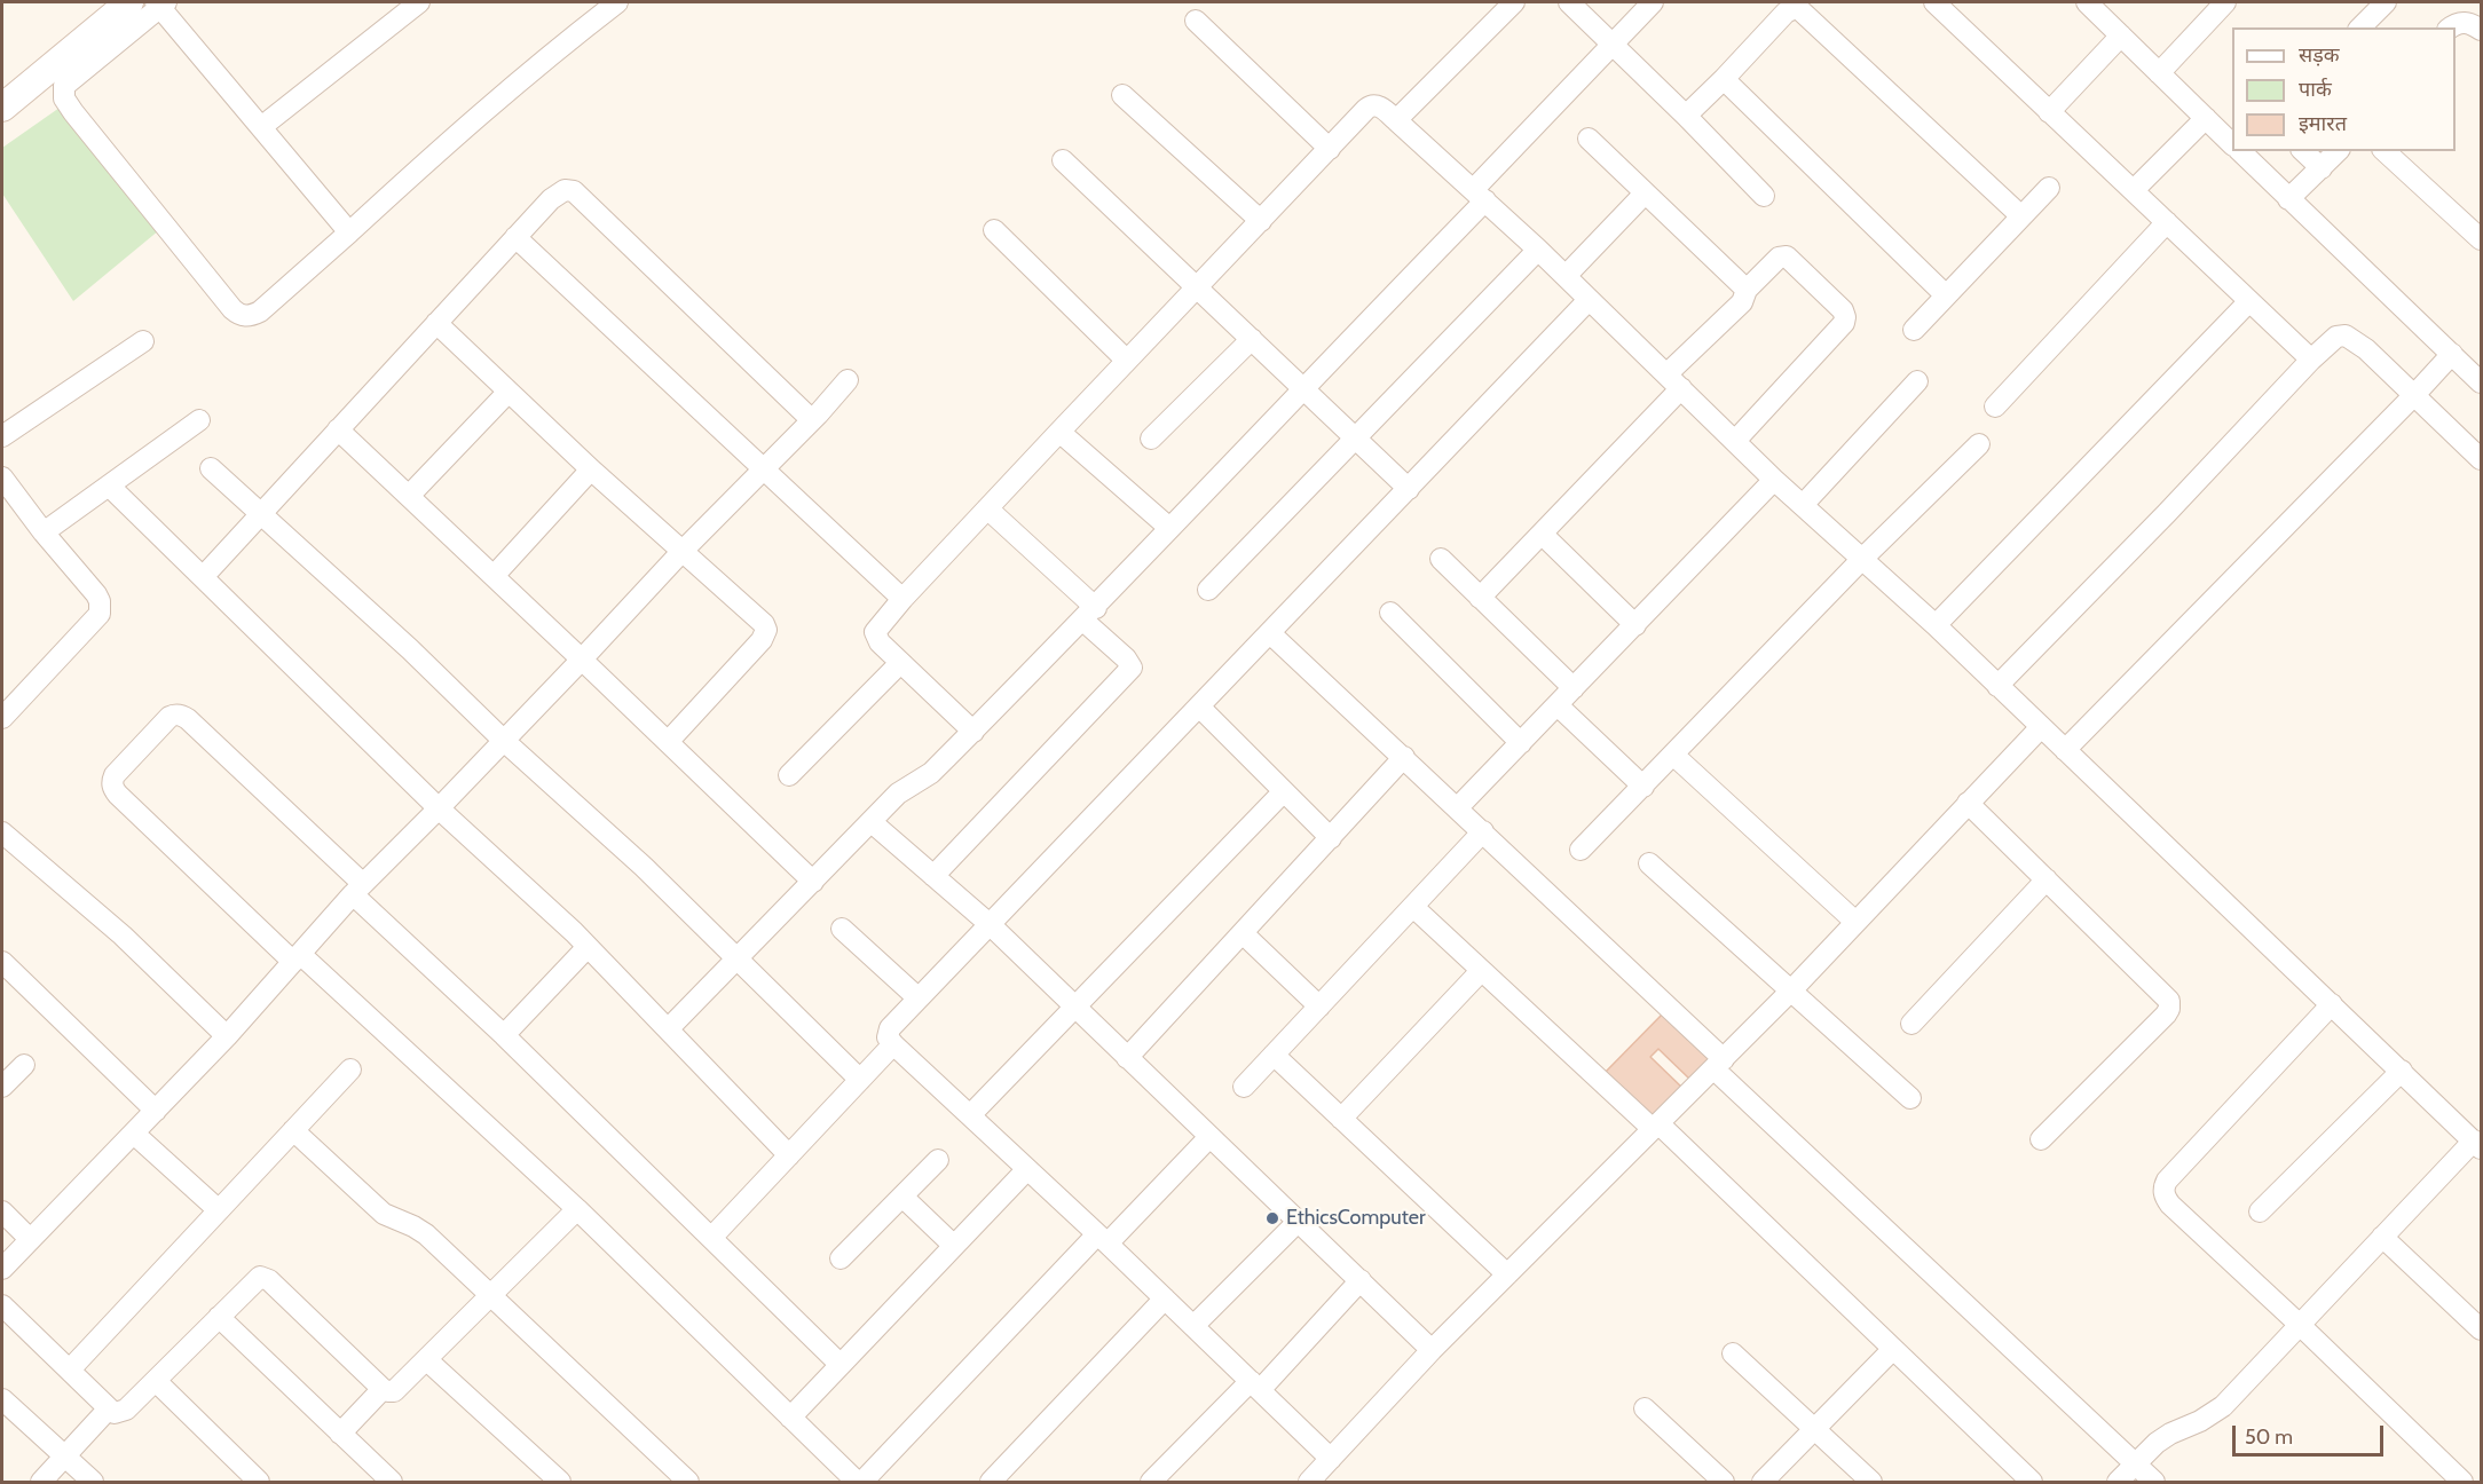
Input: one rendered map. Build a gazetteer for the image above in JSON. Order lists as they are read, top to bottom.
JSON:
{
  "places": ["EthicsComputer"],
  "legend": ["सड़क", "पार्क", "इमारत"],
  "scale_bar": "50 m"
}
